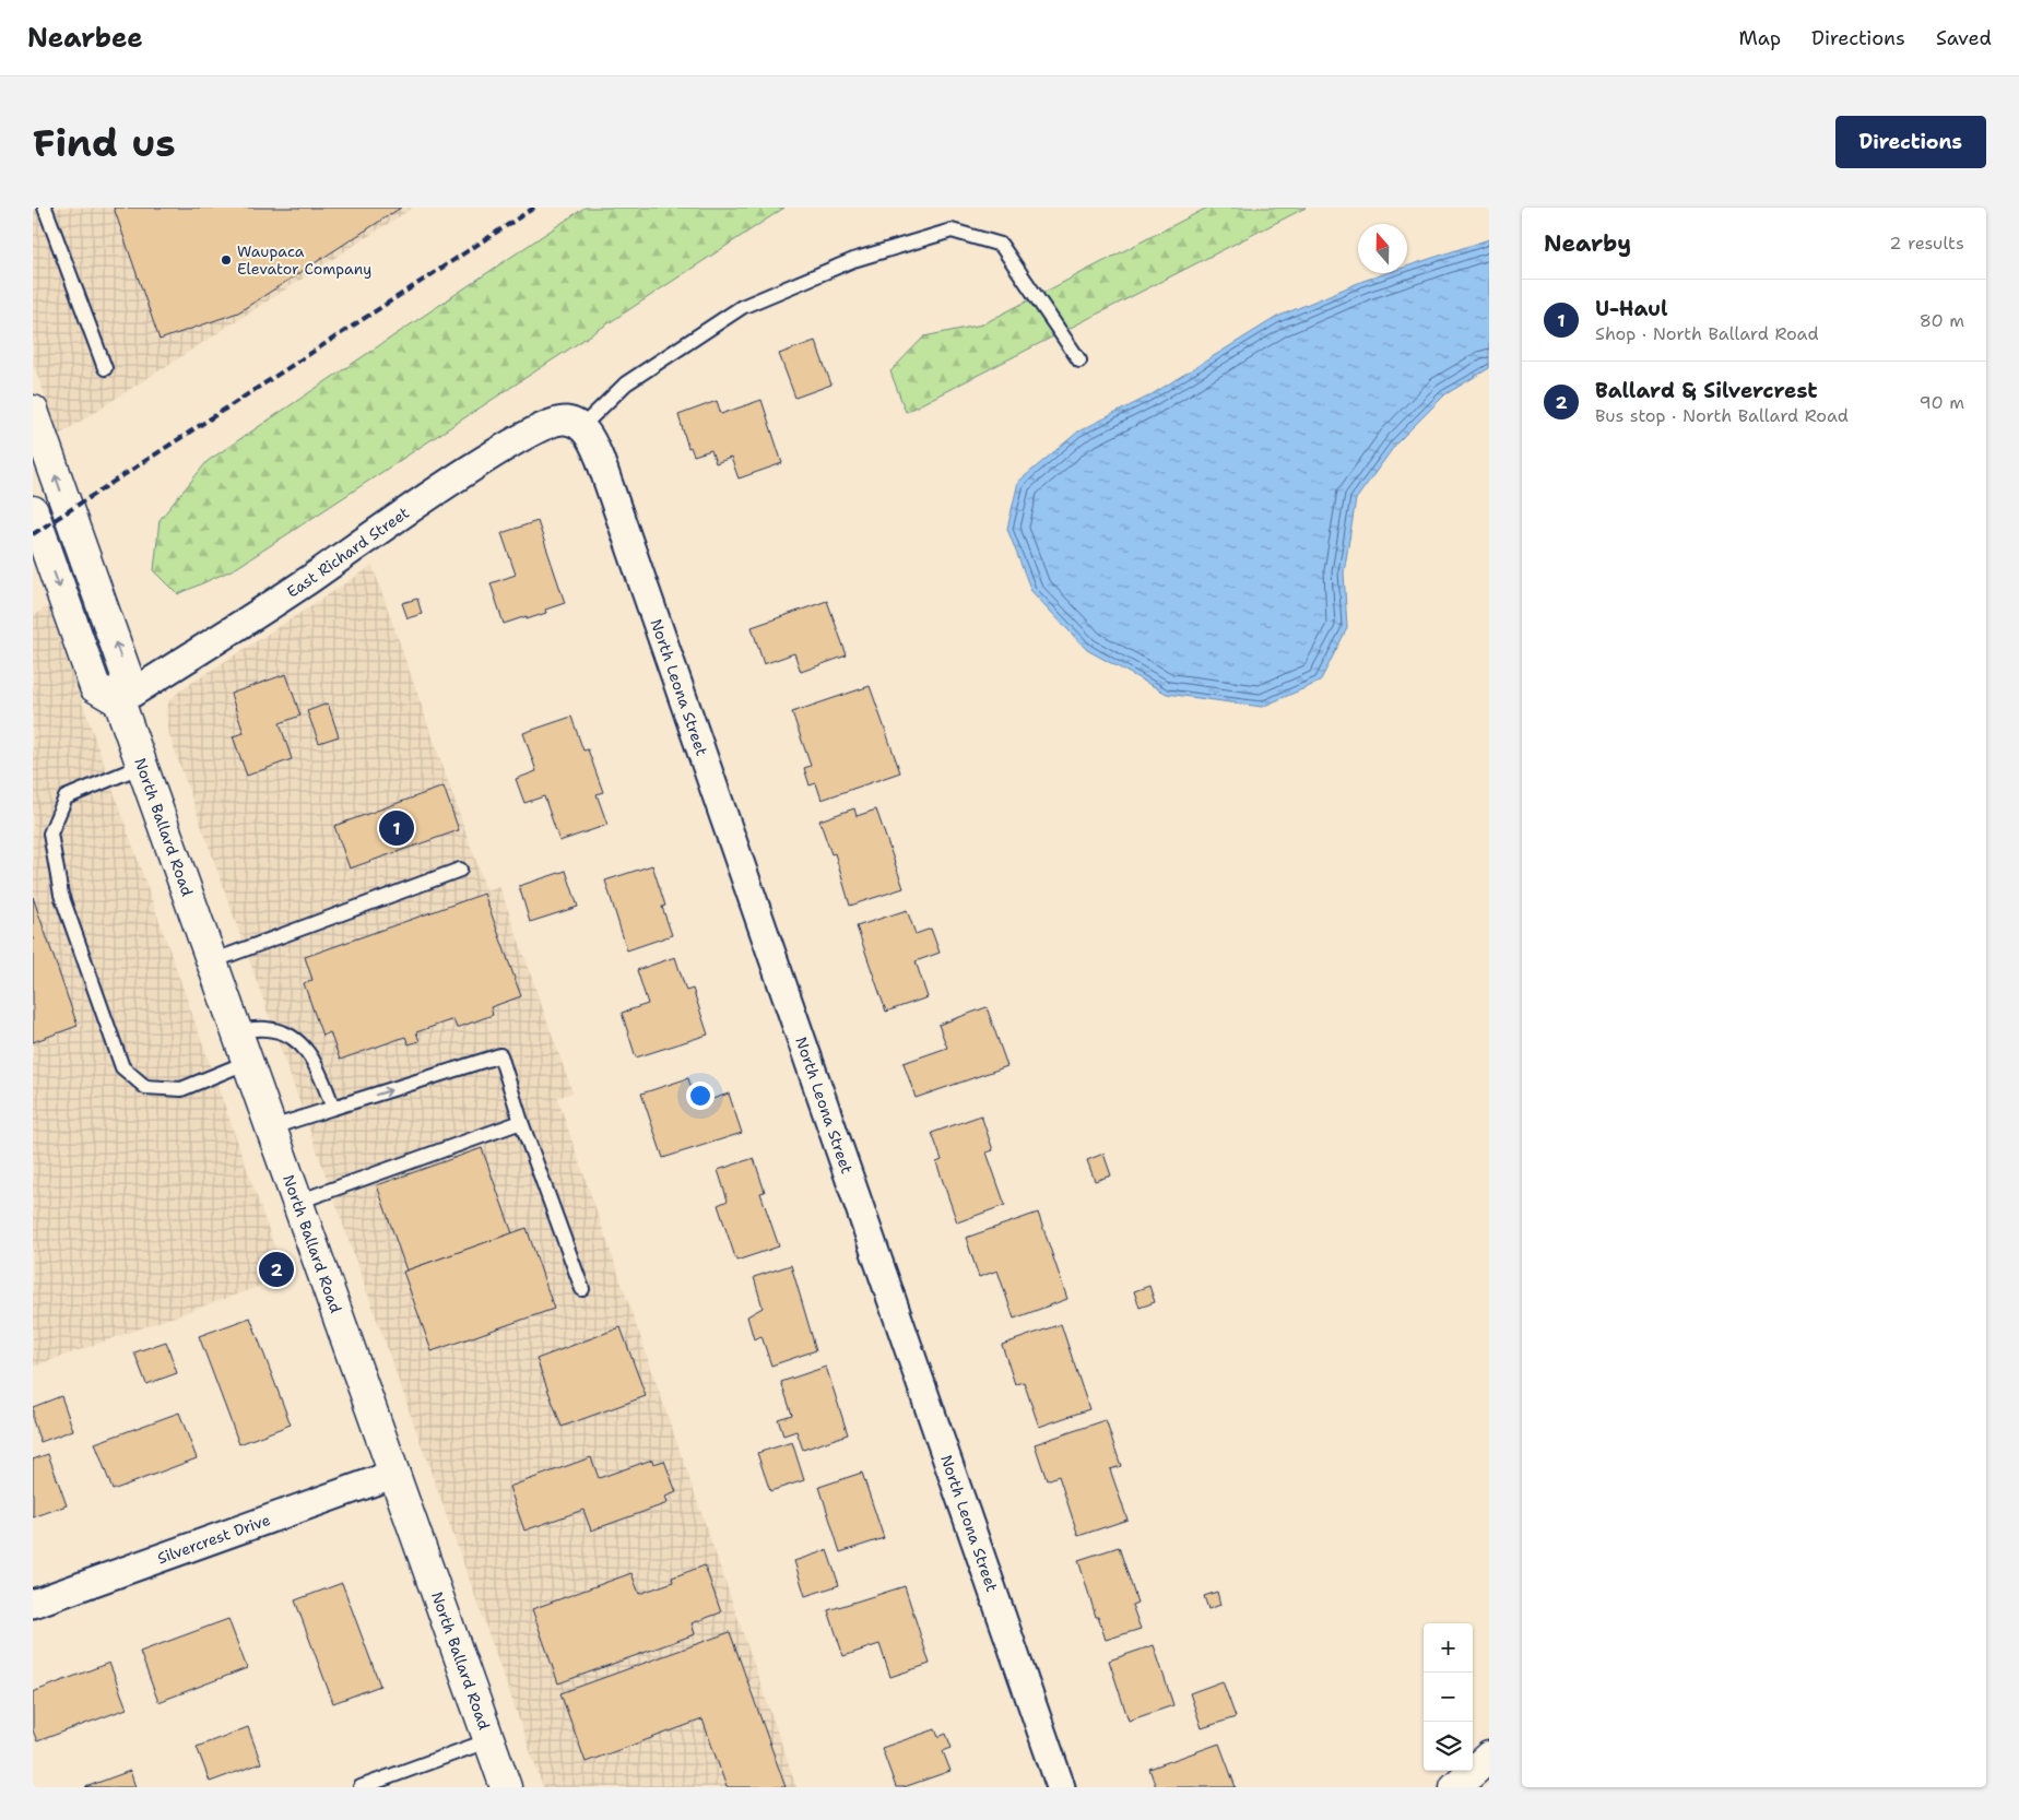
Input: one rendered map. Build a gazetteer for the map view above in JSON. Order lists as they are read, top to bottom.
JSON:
{
  "streets": {
    "main road": ["North Ballard Road"],
    "street": ["East Richard Street", "North Leona Street", "Silvercrest Drive"]
  },
  "crossings": [
    ["East Richard Street", "North Leona Street"],
    ["East Richard Street", "North Ballard Road"],
    ["North Ballard Road", "Silvercrest Drive"]
  ],
  "places": ["Waupaca Elevator Company"],
  "north": "top",
  "page": {
    "header": "Nearbee",
    "nav": ["Map", "Directions", "Saved"],
    "buttons": "Directions",
    "title": "Find us",
    "heading": ["Nearby", "2 results"],
    "list": [
      {
        "mark": "1",
        "name": "U-Haul",
        "note": "Shop · North Ballard Road",
        "value": "80 m"
      },
      {
        "mark": "2",
        "name": "Ballard & Silvercrest",
        "note": "Bus stop · North Ballard Road",
        "value": "90 m"
      }
    ],
    "pins": ["1", "2"],
    "map_buttons": ["+", "−"]
  }
}
